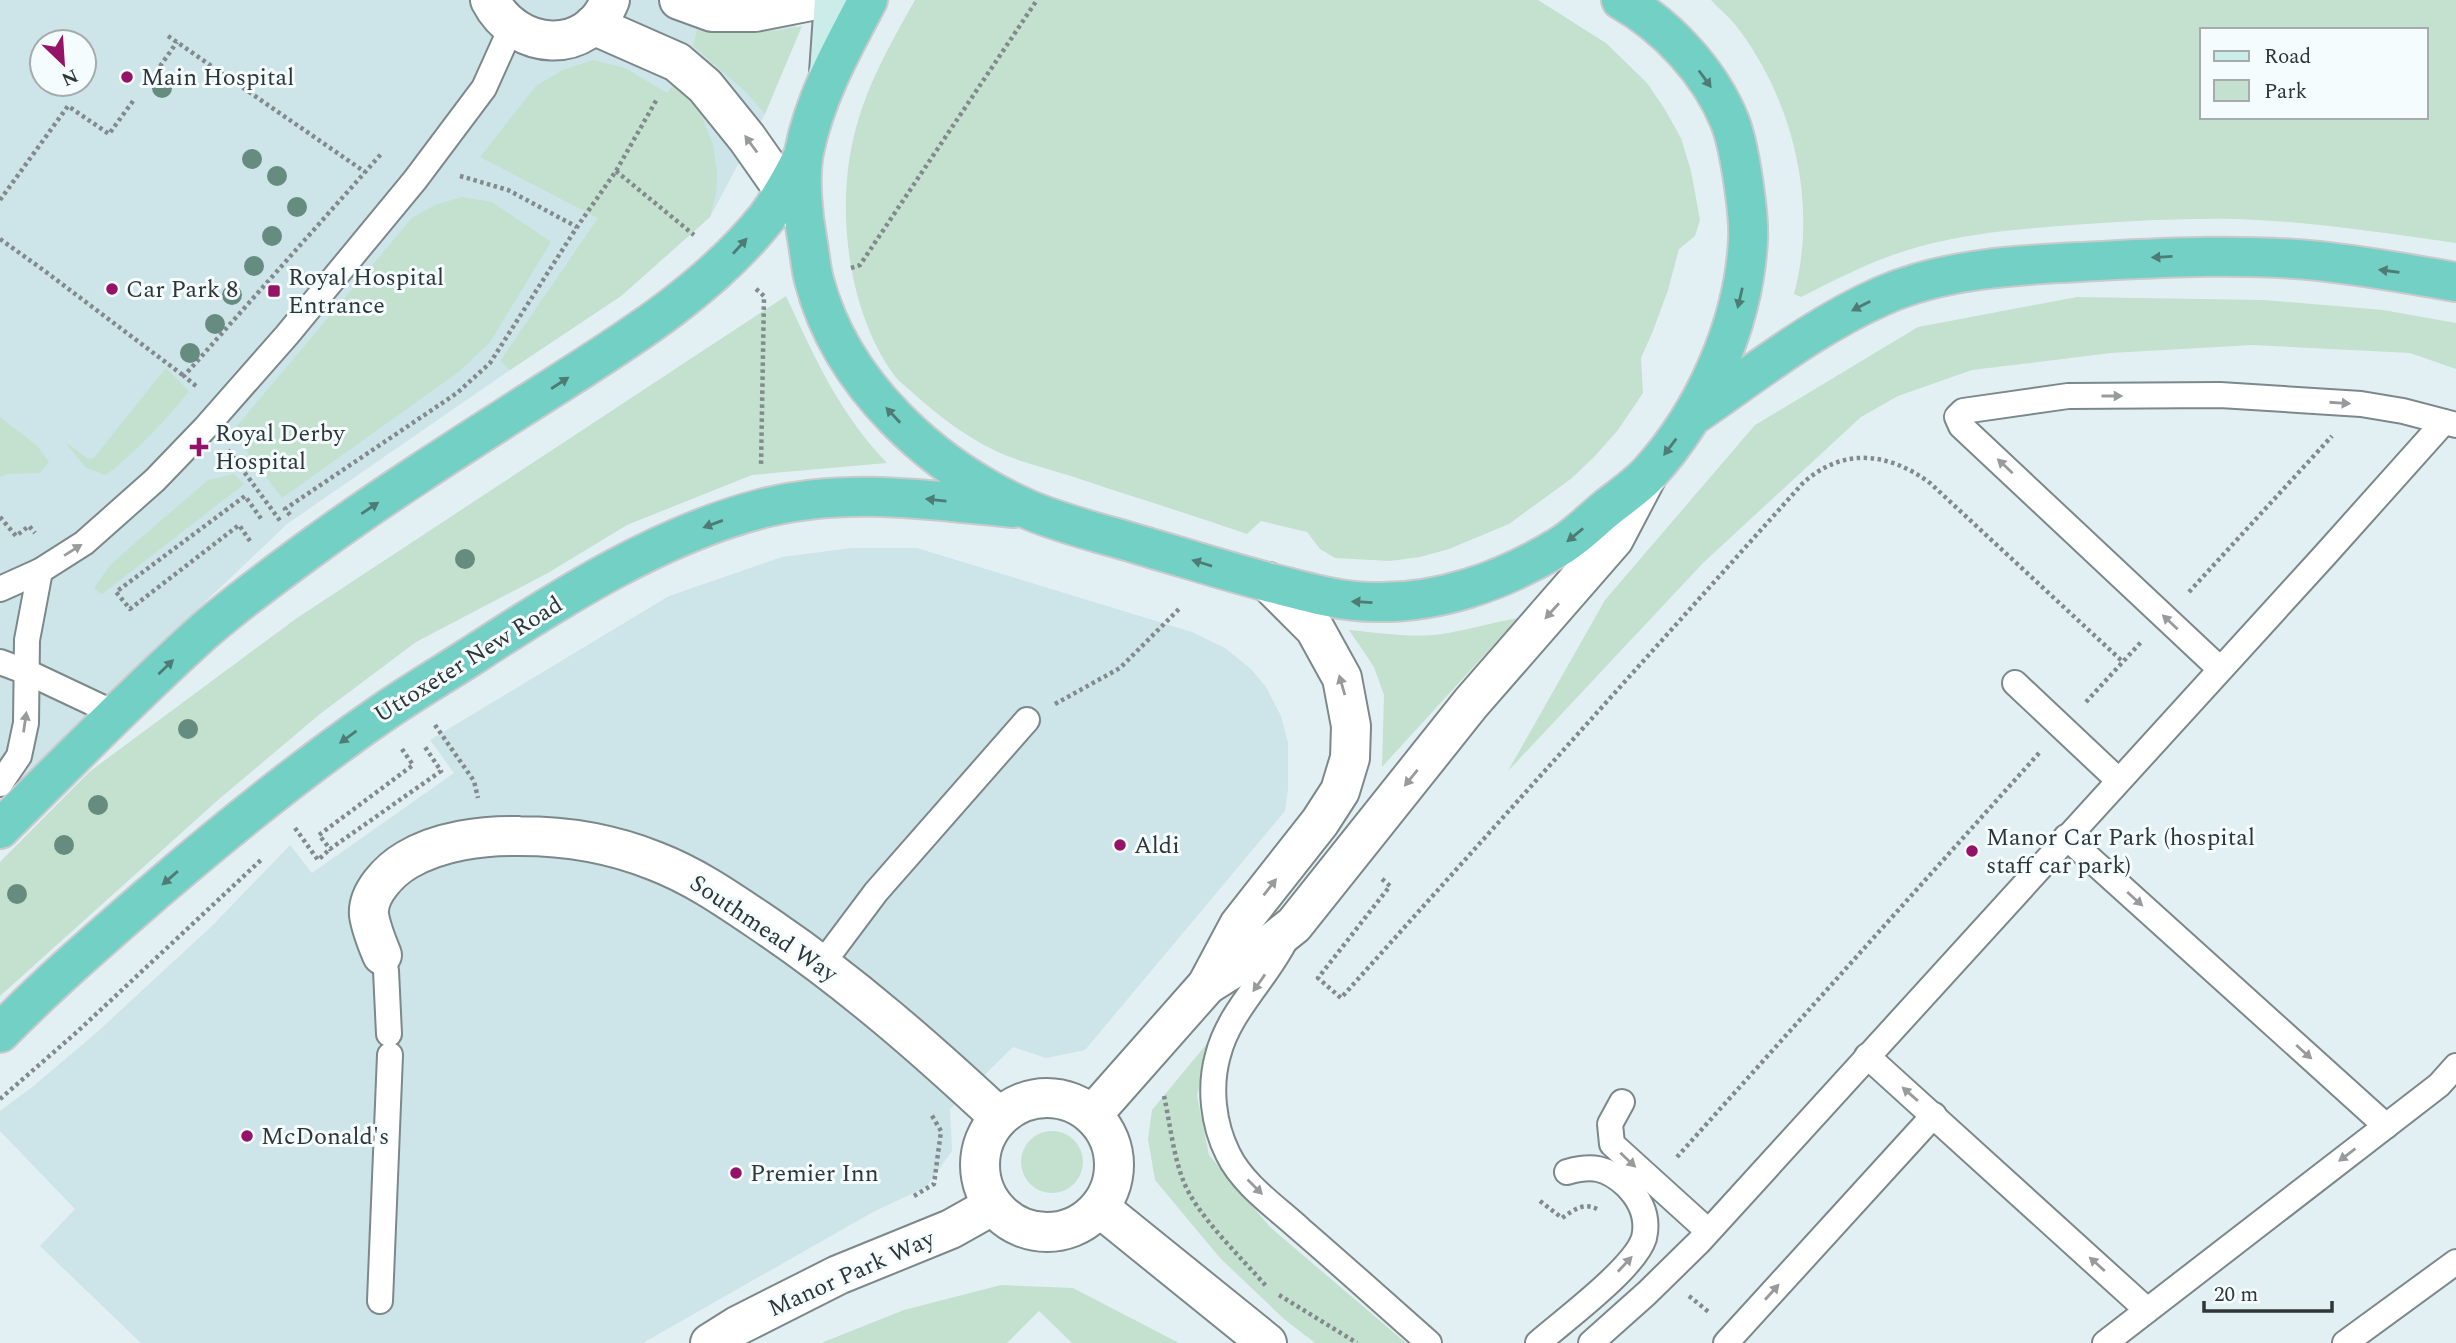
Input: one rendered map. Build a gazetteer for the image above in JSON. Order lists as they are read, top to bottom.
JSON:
{
  "streets": {
    "highway": ["Uttoxeter New Road"],
    "street": ["Southmead Way", "Manor Park Way"]
  },
  "crossings": [
    ["Southmead Way", "Manor Park Way"]
  ],
  "places": {
    "other": [
      "Main Hospital",
      "Car Park 8",
      "Aldi",
      "Manor Car Park (hospital staff car park)",
      "McDonald's",
      "Premier Inn"
    ],
    "transit": ["Royal Hospital Entrance"],
    "health": ["Royal Derby Hospital"]
  },
  "legend": ["Road", "Park"],
  "scale_bar": "20 m",
  "north": "bottom right"
}
